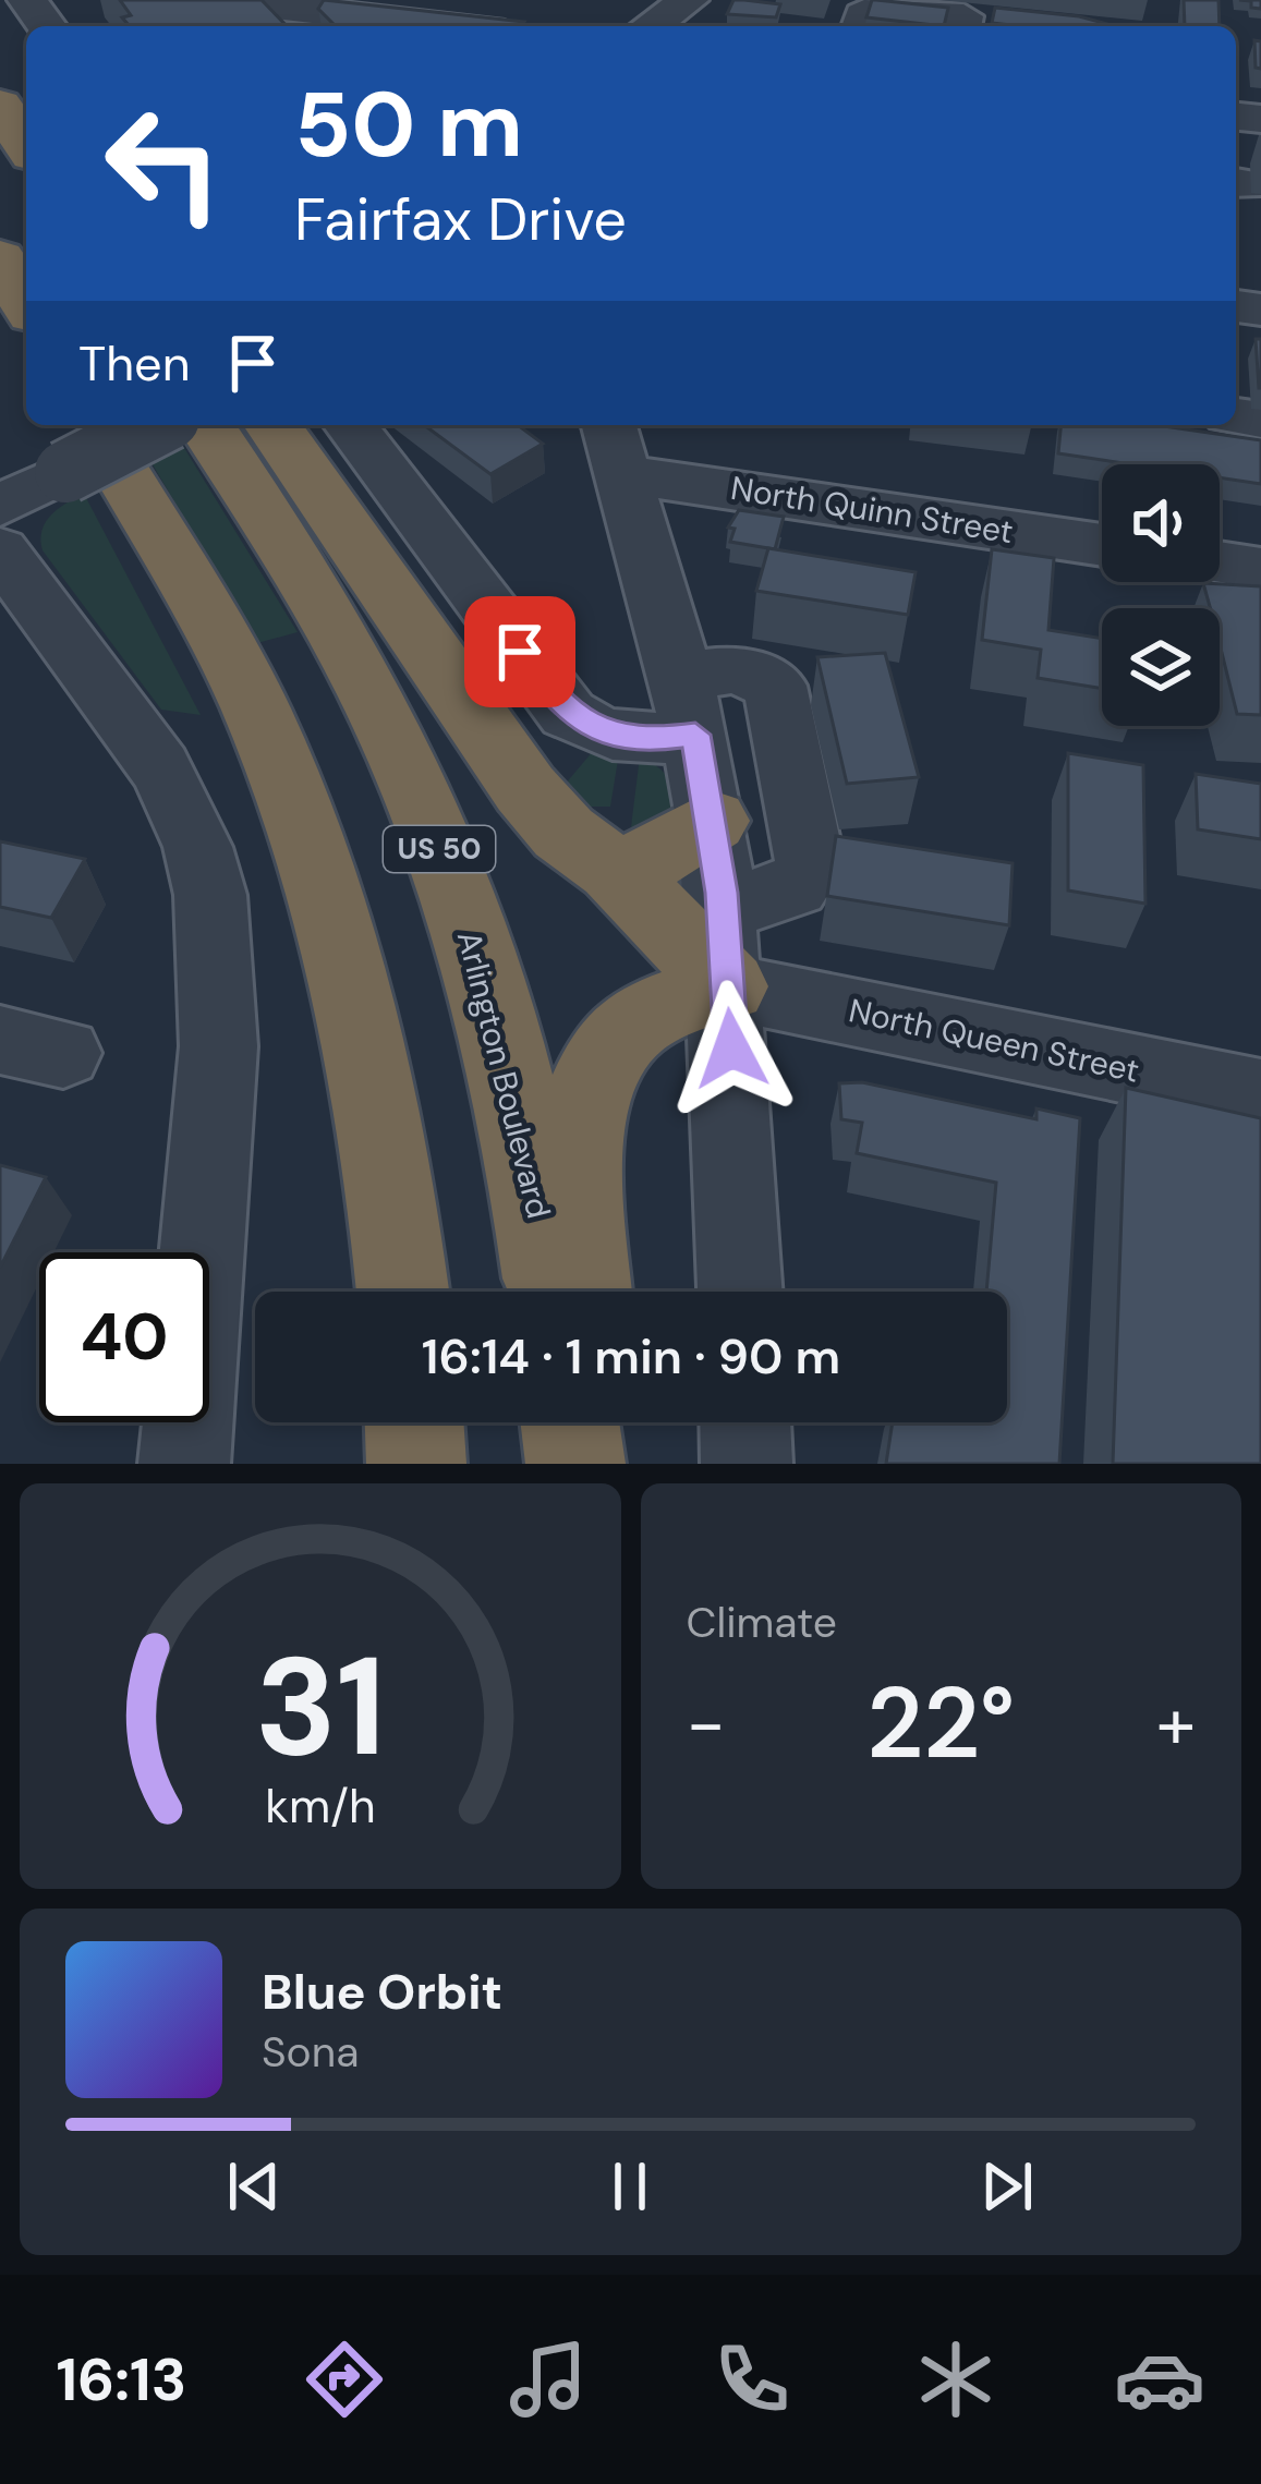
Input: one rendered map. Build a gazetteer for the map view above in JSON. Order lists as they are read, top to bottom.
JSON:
{
  "streets": {
    "highway": ["US 50", "Arlington Boulevard"],
    "street": ["North Quinn Street", "North Queen Street"]
  },
  "page": {
    "turn": ["50 m", "Fairfax Drive"],
    "then": "Then",
    "limit": "40",
    "trip": "16:14 · 1 min · 90 m",
    "tile": "Climate",
    "heat": ["−", "22°", "+"],
    "song": ["Blue Orbit", "Sona"],
    "tabs": "16:13",
    "gauge": ["31", "km/h"]
  }
}
